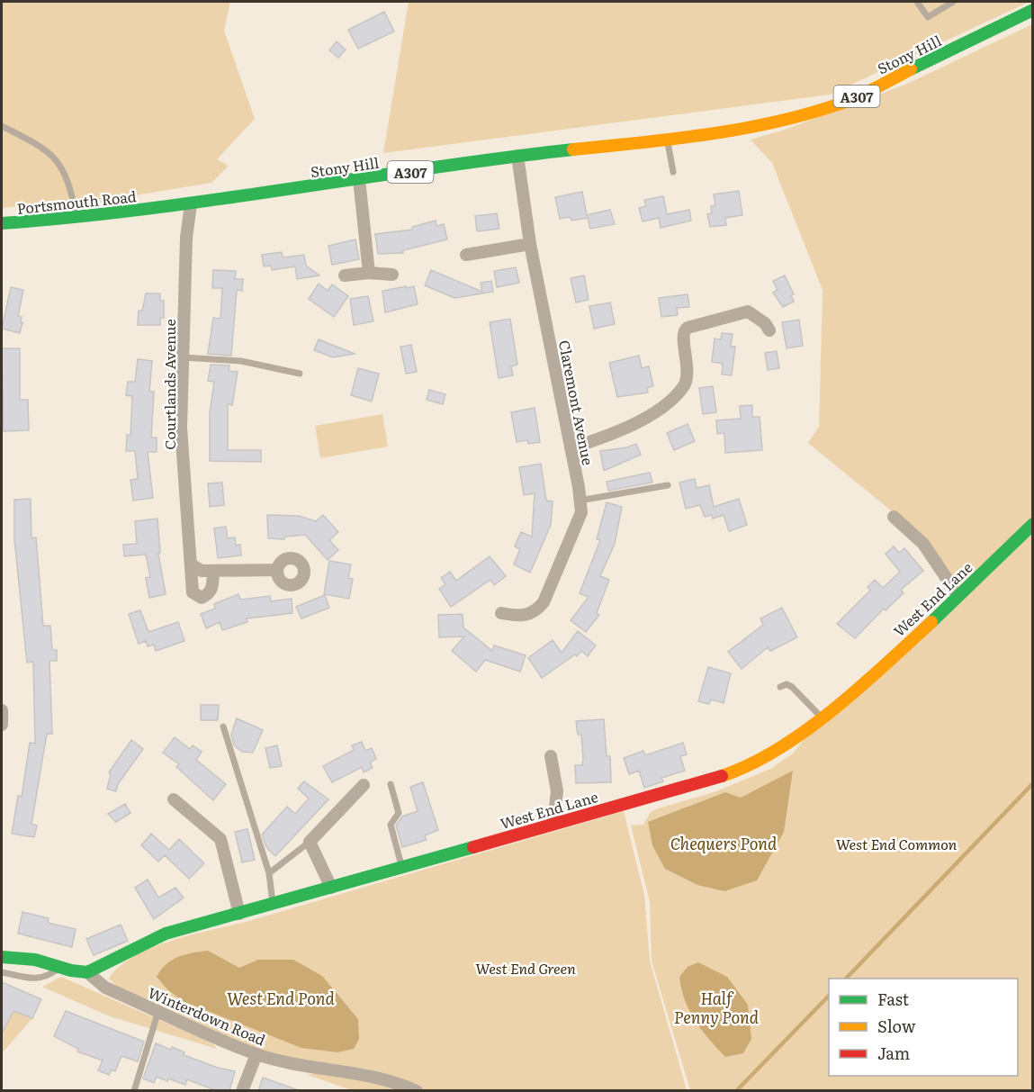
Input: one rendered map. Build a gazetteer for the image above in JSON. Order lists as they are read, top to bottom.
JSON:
{
  "streets": {
    "street": [
      "Stony Hill",
      "A307",
      "Portsmouth Road",
      "Courtlands Avenue",
      "Claremont Avenue",
      "West End Lane",
      "Winterdown Road"
    ]
  },
  "crossings": [
    ["Stony Hill", "Portsmouth Road"],
    ["Stony Hill", "Courtlands Avenue"],
    ["Stony Hill", "Claremont Avenue"],
    ["West End Lane", "Winterdown Road"]
  ],
  "water": ["Chequers Pond", "West End Pond", "Half Penny Pond"],
  "parks": ["West End Common", "West End Green"],
  "legend": ["Fast", "Slow", "Jam"]
}
